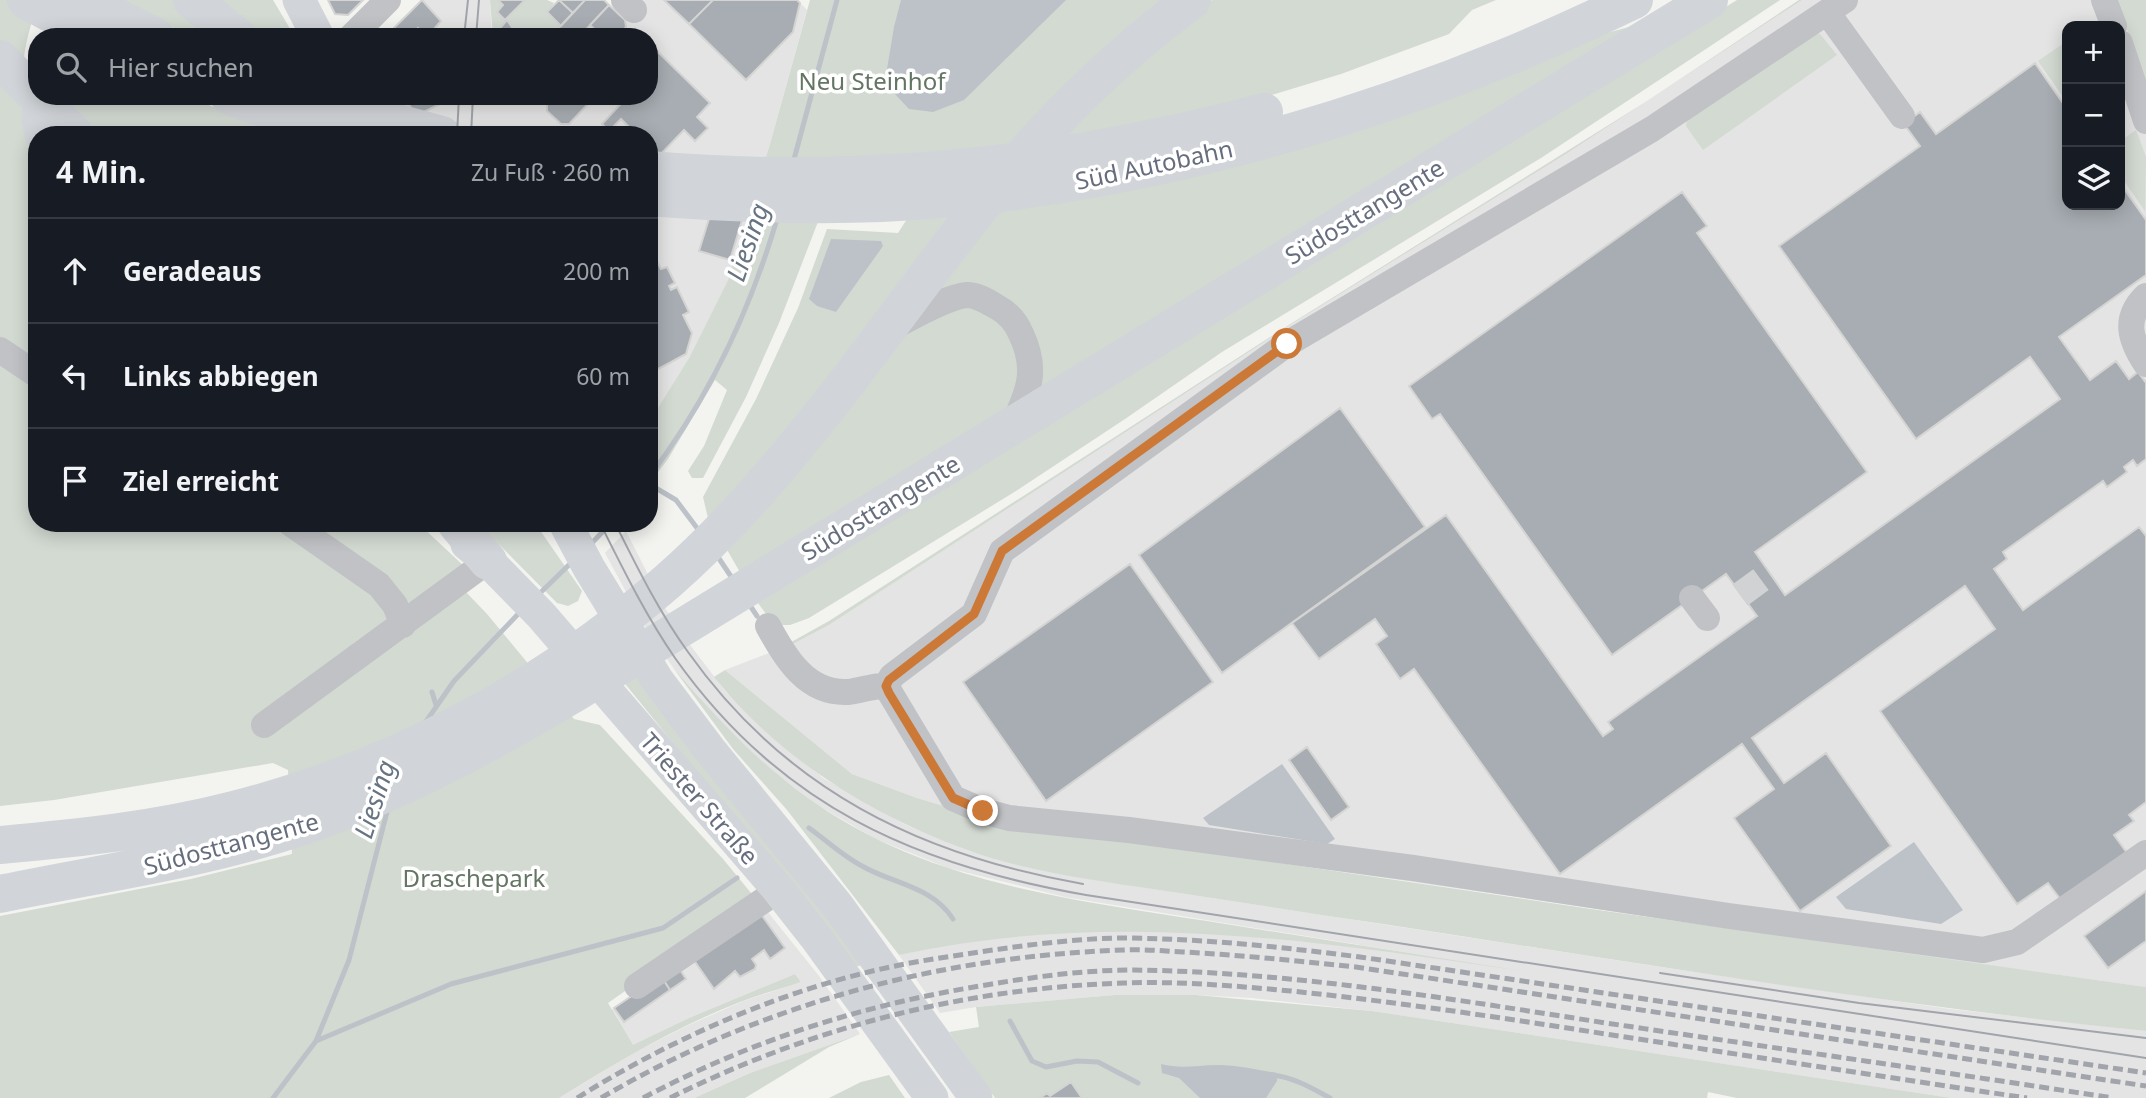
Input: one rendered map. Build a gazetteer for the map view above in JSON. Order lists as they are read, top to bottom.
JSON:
{
  "streets": {
    "highway": ["Süd Autobahn", "Südosttangente"],
    "main road": ["Triester Straße"]
  },
  "water": ["Liesing"],
  "parks": ["Neu Steinhof", "Draschepark"],
  "page": {
    "map_buttons": ["+", "−"],
    "search": "Hier suchen",
    "heading": ["4 Min.", "Zu Fuß · 260 m"],
    "list": [
      ["Geradeaus", "200 m"],
      ["Links abbiegen", "60 m"],
      "Ziel erreicht"
    ]
  }
}
